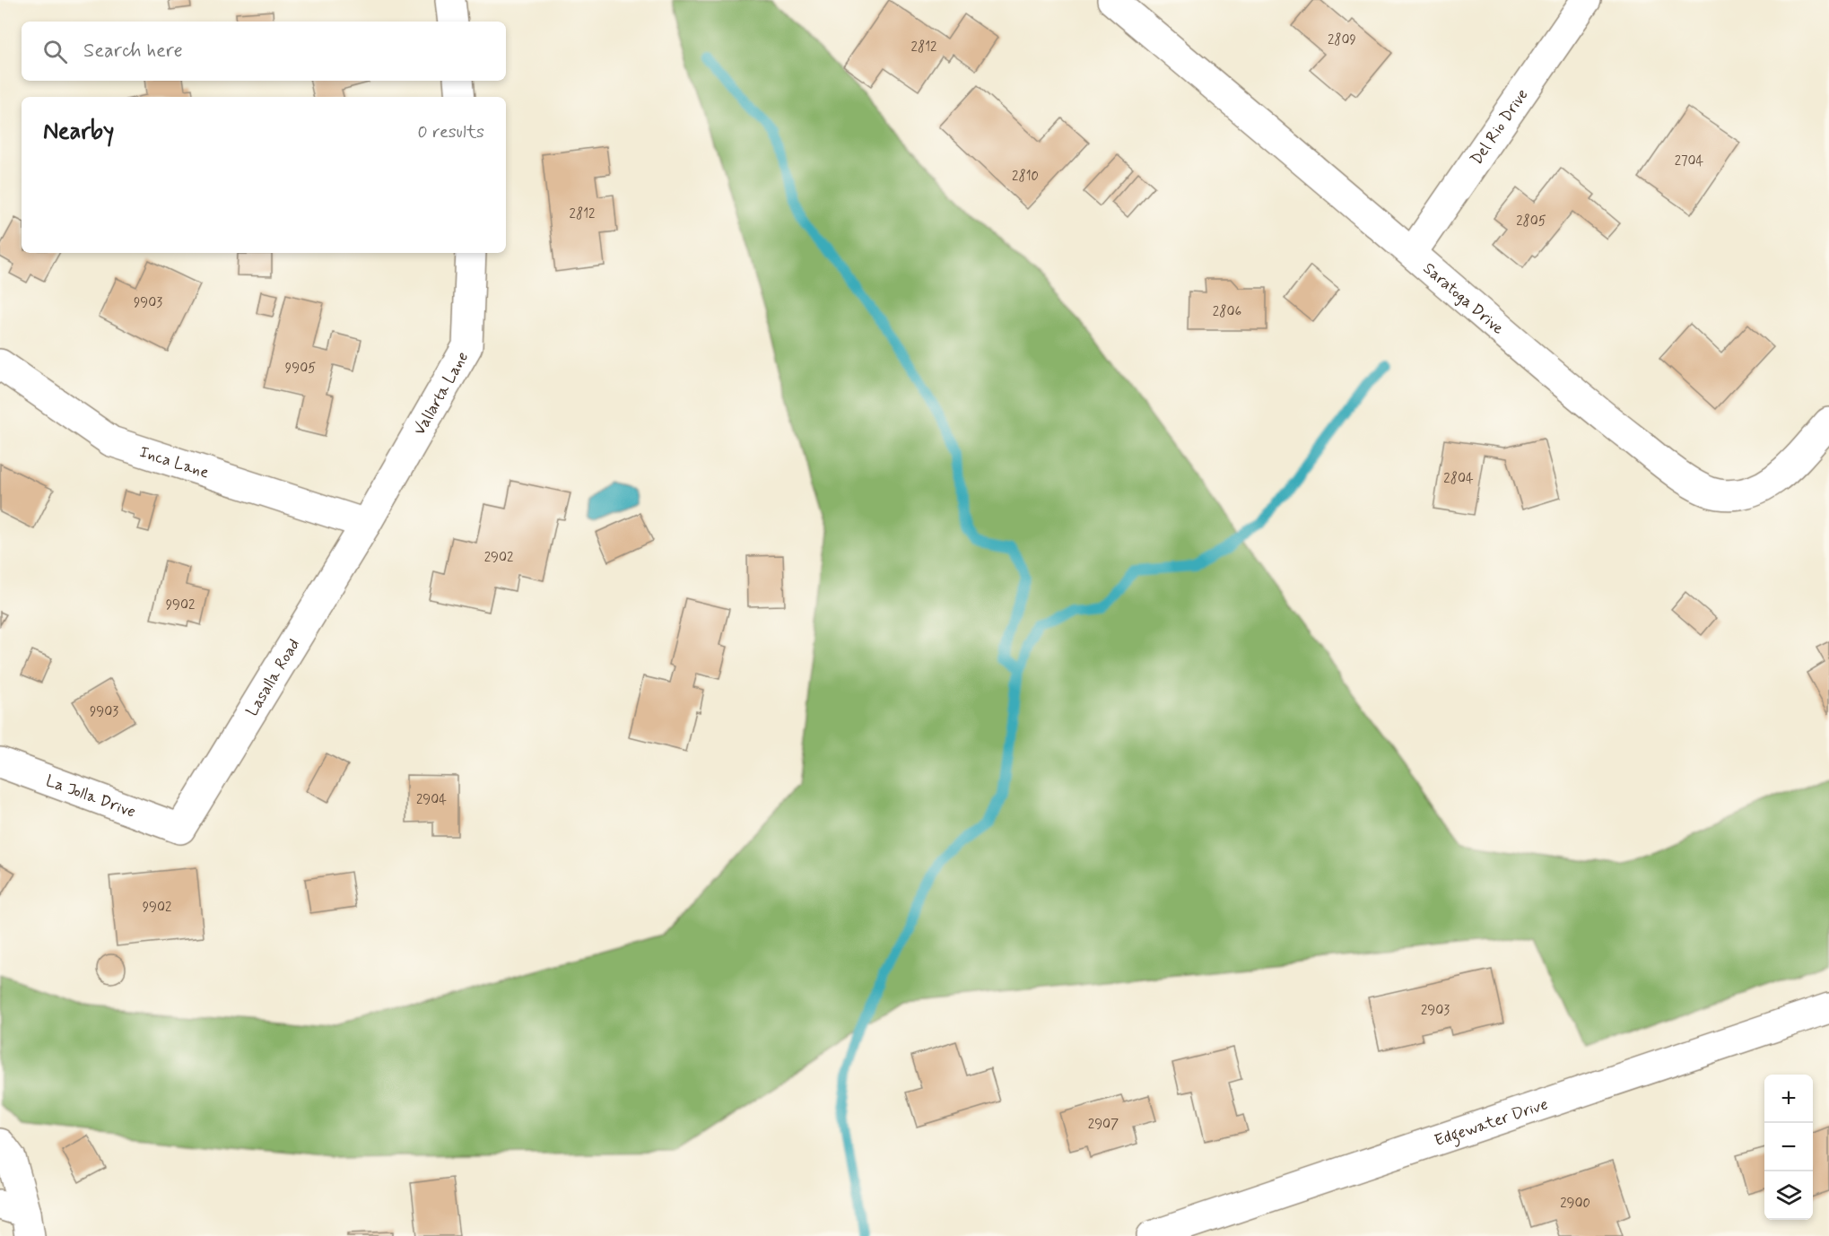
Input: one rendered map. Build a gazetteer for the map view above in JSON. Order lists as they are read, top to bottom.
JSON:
{
  "streets": {
    "street": [
      "Del Rio Drive",
      "Saratoga Drive",
      "Vallarta Lane",
      "Inca Lane",
      "Lasalla Road",
      "La Jolla Drive",
      "Edgewater Drive"
    ]
  },
  "crossings": [
    ["Del Rio Drive", "Saratoga Drive"],
    ["Vallarta Lane", "Inca Lane"],
    ["Vallarta Lane", "Lasalla Road"],
    ["Inca Lane", "Lasalla Road"],
    ["Lasalla Road", "La Jolla Drive"]
  ],
  "house_numbers": [
    "2809",
    "2812",
    "2704",
    "2810",
    "2812",
    "2805",
    "9903",
    "2806",
    "9905",
    "2804",
    "2902",
    "9902",
    "9903",
    "2904",
    "9902",
    "2903",
    "2907",
    "2900"
  ],
  "page": {
    "search": "Search here",
    "heading": ["Nearby", "0 results"],
    "map_buttons": ["+", "−"]
  }
}
